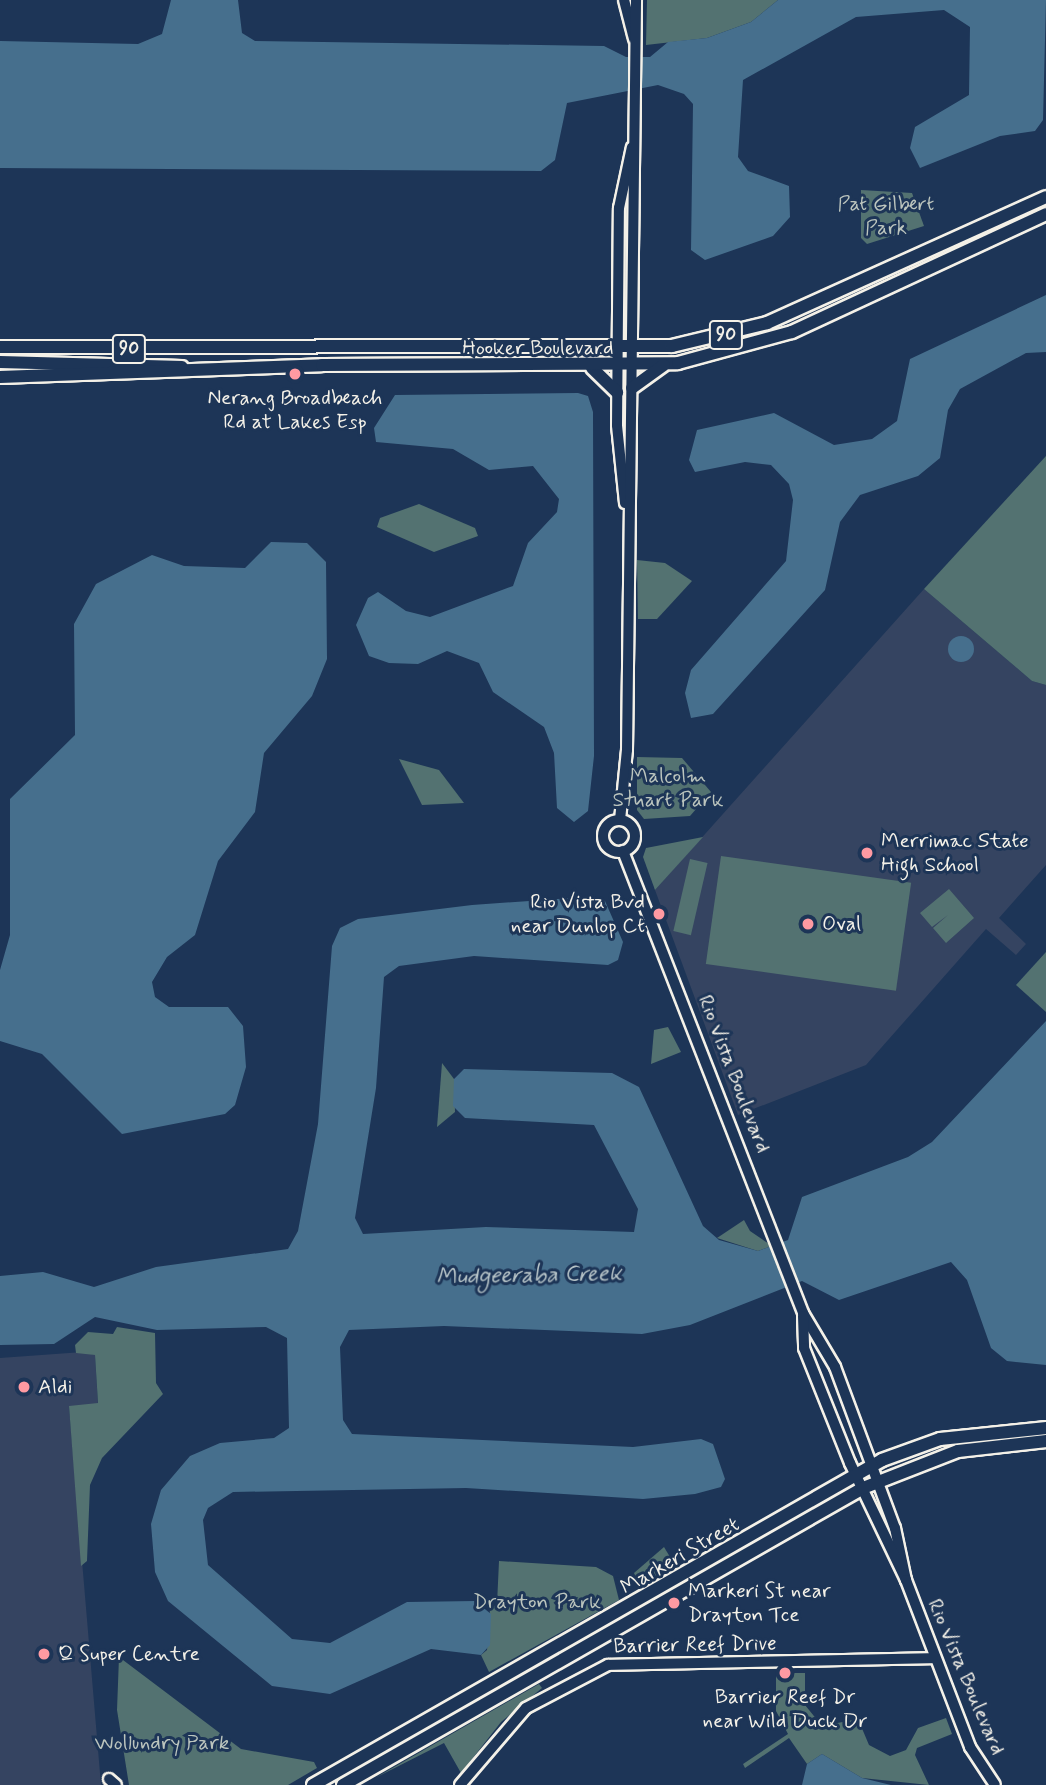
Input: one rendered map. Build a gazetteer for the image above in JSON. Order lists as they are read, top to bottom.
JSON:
{
  "streets": {
    "main road": ["90", "Hooker Boulevard", "Markeri Street"],
    "street": ["Rio Vista Boulevard", "Barrier Reef Drive"]
  },
  "crossings": [
    ["Rio Vista Boulevard", "Markeri Street"],
    ["Rio Vista Boulevard", "Barrier Reef Drive"]
  ],
  "water": ["Mudgeeraba Creek"],
  "parks": [
    "Pat Gilbert Park",
    "Malcolm Stuart Park",
    "Drayton Park",
    "Wollundry Park"
  ],
  "places": [
    "Nerang Broadbeach Rd at Lakes Esp",
    "Merrimac State High School",
    "Rio Vista Bvd near Dunlop Ct",
    "Oval",
    "Aldi",
    "Markeri St near Drayton Tce",
    "Q Super Centre",
    "Barrier Reef Dr near Wild Duck Dr"
  ]
}
